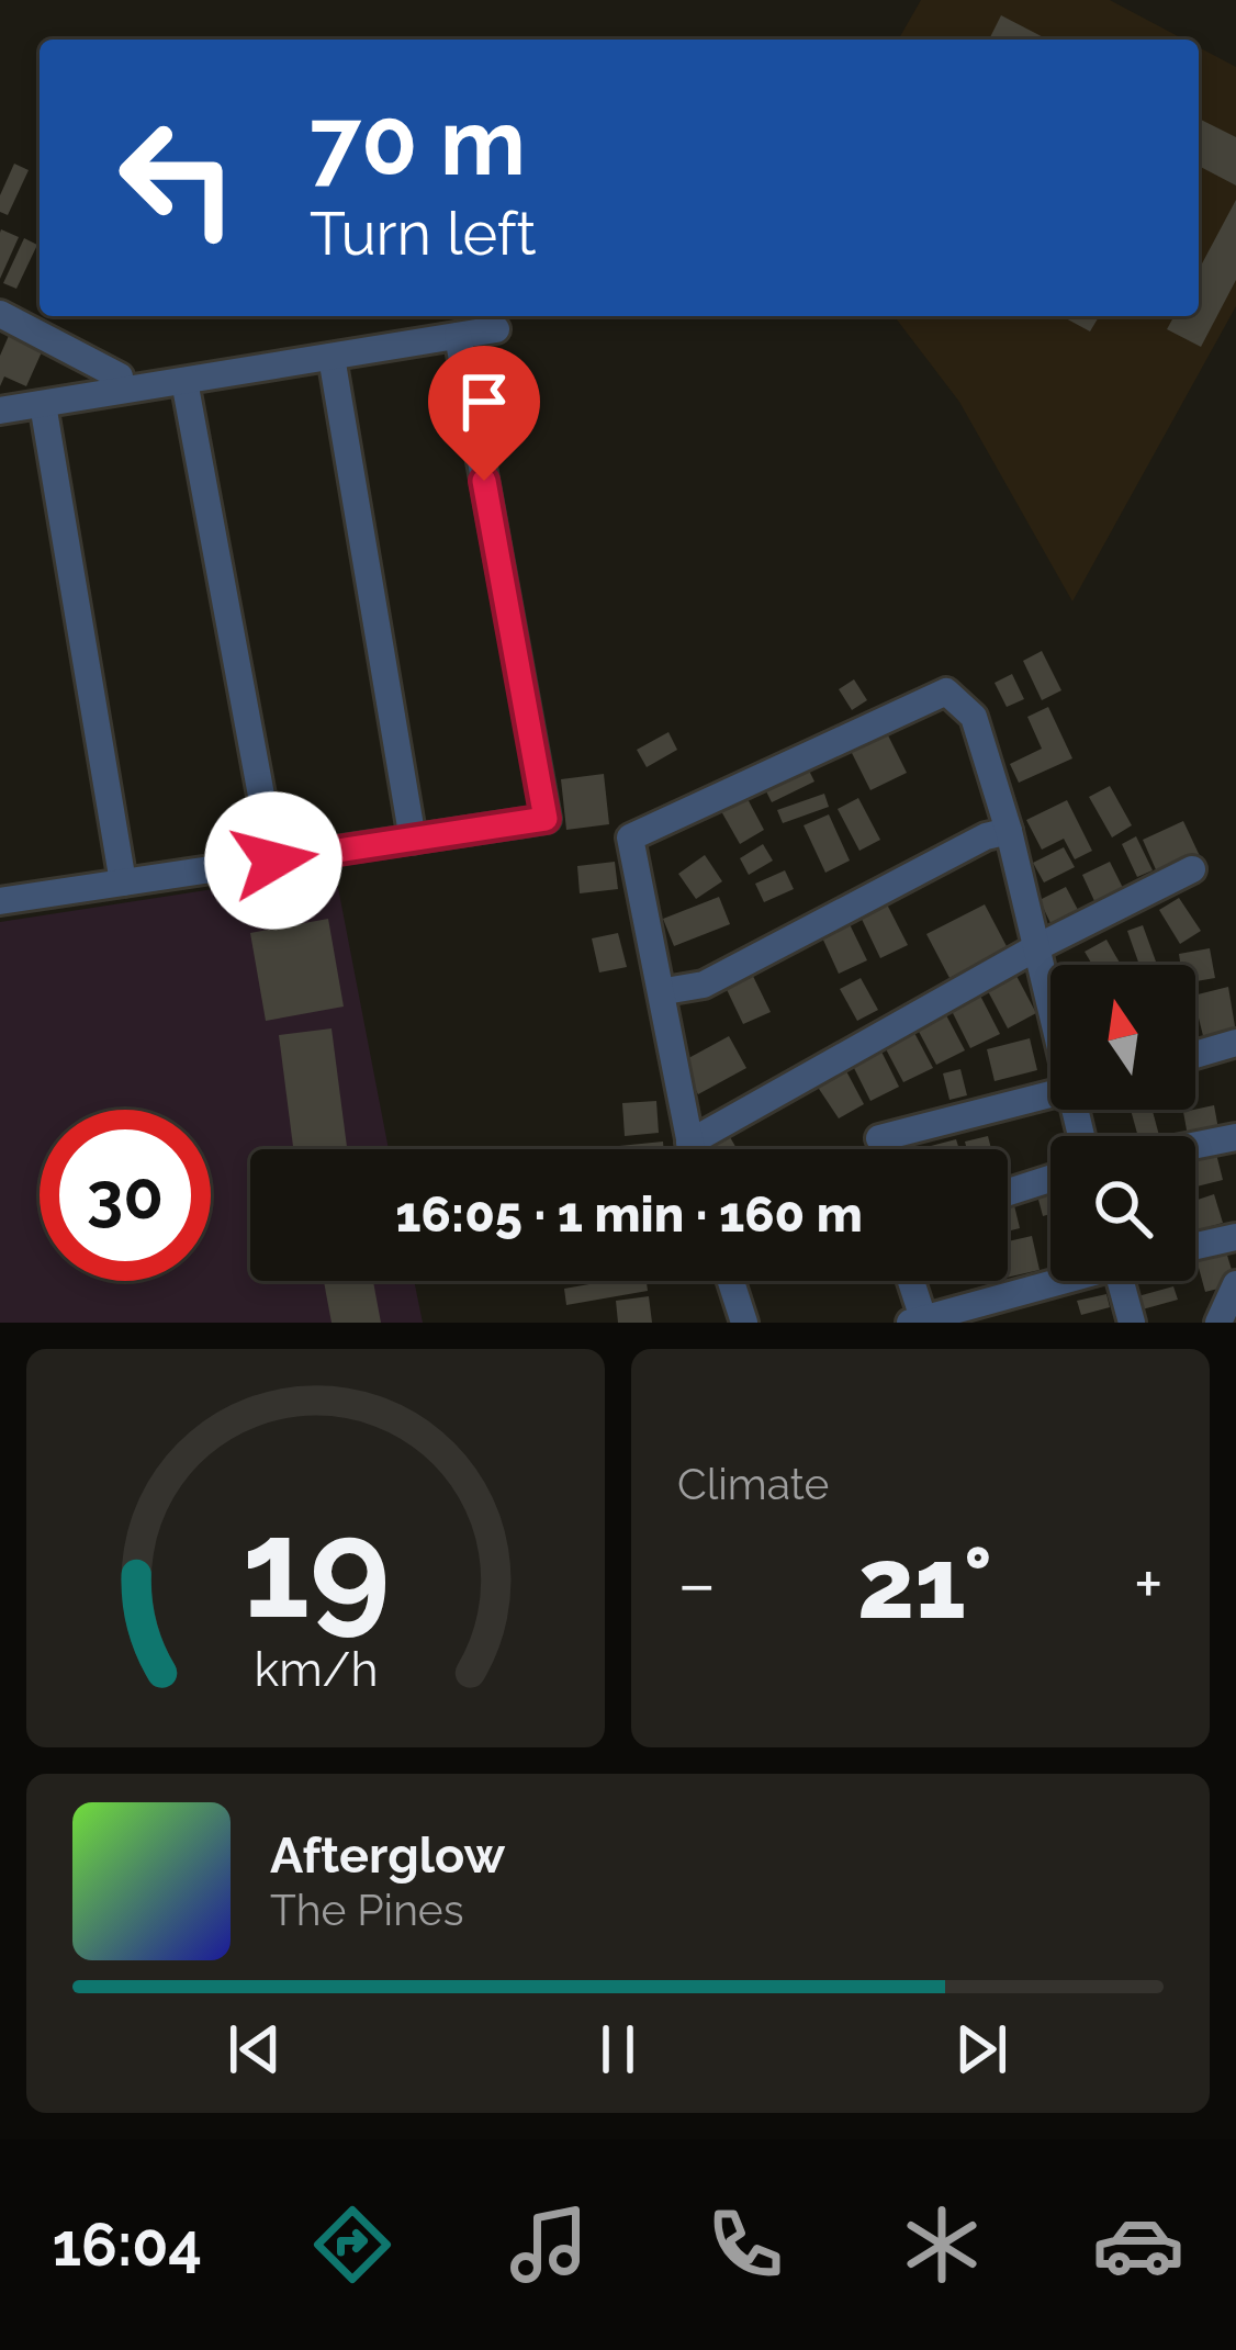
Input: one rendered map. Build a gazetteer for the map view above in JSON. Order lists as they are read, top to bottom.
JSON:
{
  "north": "top",
  "page": {
    "turn": ["70 m", "Turn left"],
    "limit": "30",
    "trip": "16:05 · 1 min · 160 m",
    "tile": "Climate",
    "heat": ["−", "21°", "+"],
    "song": ["Afterglow", "The Pines"],
    "tabs": "16:04",
    "gauge": ["19", "km/h"]
  }
}
